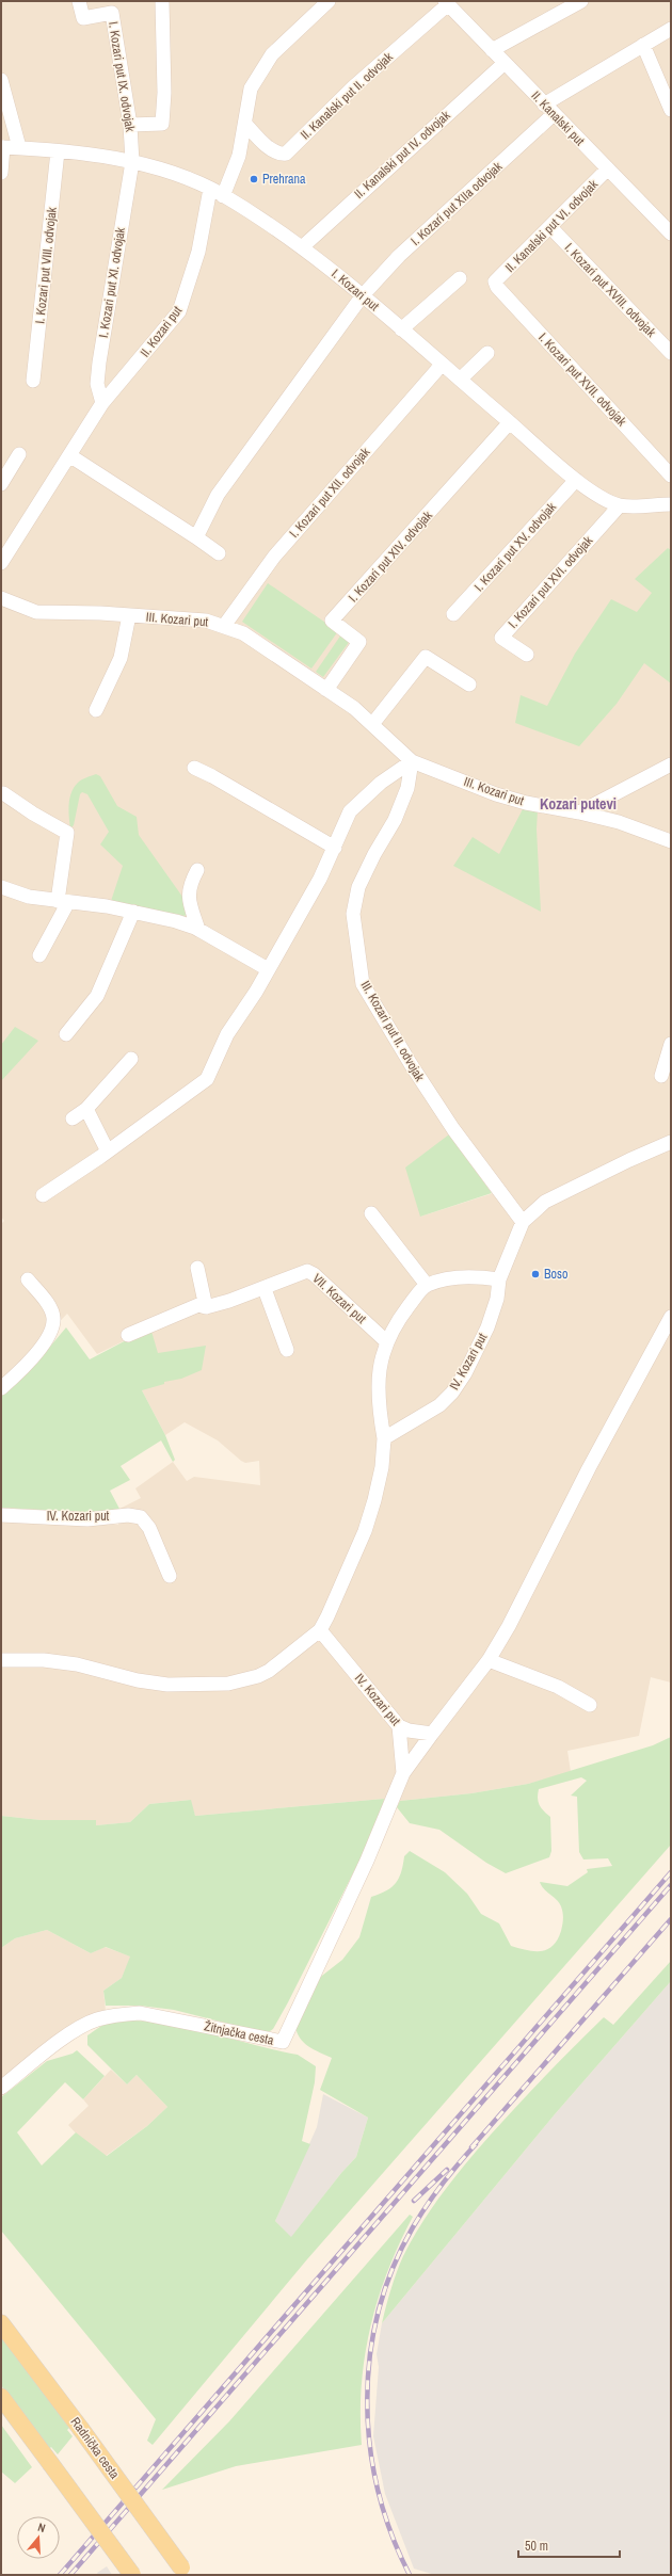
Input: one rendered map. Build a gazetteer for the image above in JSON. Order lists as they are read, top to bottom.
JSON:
{
  "streets": {
    "main road": ["Radnička cesta"],
    "street": [
      "I. Kozari put IX. odvojak",
      "II. Kanalski put II. odvojak",
      "II. Kanalski put",
      "II. Kanalski put IV. odvojak",
      "I. Kozari put XIIa odvojak",
      "II. Kanalski put VI. odvojak",
      "I. Kozari put VIII. odvojak",
      "I. Kozari put XI. odvojak",
      "I. Kozari put",
      "I. Kozari put XVIII. odvojak",
      "II. Kozari put",
      "I. Kozari put XVII. odvojak",
      "I. Kozari put XII. odvojak",
      "I. Kozari put XV. odvojak",
      "I. Kozari put XIV. odvojak",
      "I. Kozari put XVI. odvojak",
      "III. Kozari put",
      "III. Kozari put II. odvojak",
      "VII. Kozari put",
      "IV. Kozari put",
      "Žitnjačka cesta"
    ]
  },
  "crossings": [
    ["I. Kozari put IX. odvojak", "I. Kozari put XI. odvojak"],
    ["I. Kozari put IX. odvojak", "I. Kozari put"],
    ["II. Kanalski put II. odvojak", "II. Kanalski put"],
    ["II. Kanalski put", "II. Kanalski put IV. odvojak"],
    ["II. Kanalski put", "I. Kozari put XIIa odvojak"],
    ["II. Kanalski put", "II. Kanalski put VI. odvojak"],
    ["II. Kanalski put IV. odvojak", "I. Kozari put"],
    ["I. Kozari put XIIa odvojak", "I. Kozari put"],
    ["II. Kanalski put VI. odvojak", "I. Kozari put XVIII. odvojak"],
    ["II. Kanalski put VI. odvojak", "I. Kozari put XVII. odvojak"],
    ["I. Kozari put VIII. odvojak", "I. Kozari put"],
    ["I. Kozari put XI. odvojak", "I. Kozari put"],
    ["I. Kozari put XI. odvojak", "II. Kozari put"],
    ["I. Kozari put", "II. Kozari put"],
    ["I. Kozari put", "I. Kozari put XII. odvojak"],
    ["I. Kozari put", "I. Kozari put XV. odvojak"],
    ["I. Kozari put", "I. Kozari put XIV. odvojak"],
    ["I. Kozari put", "I. Kozari put XVI. odvojak"],
    ["I. Kozari put XII. odvojak", "III. Kozari put"],
    ["I. Kozari put XIV. odvojak", "III. Kozari put"],
    ["III. Kozari put", "III. Kozari put II. odvojak"],
    ["III. Kozari put II. odvojak", "IV. Kozari put"]
  ],
  "districts": ["Kozari putevi"],
  "places": ["Prehrana", "Boso"],
  "scale_bar": "50 m",
  "north": "top"
}
